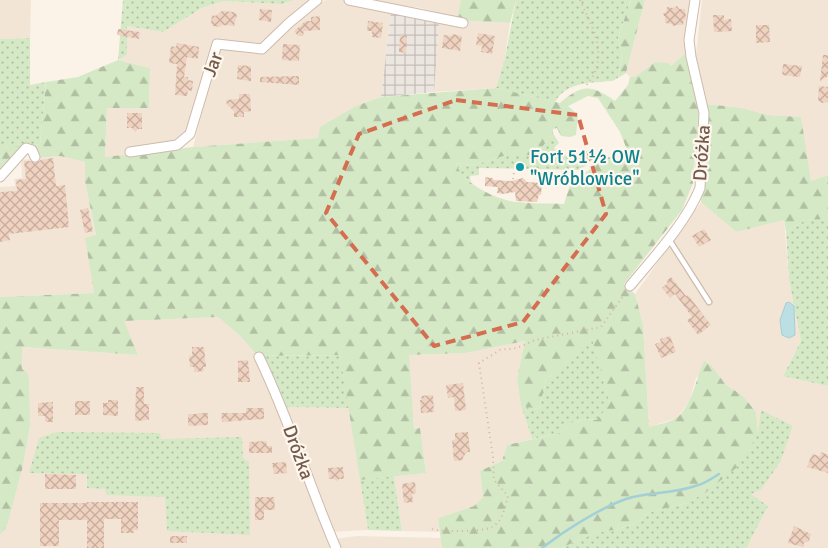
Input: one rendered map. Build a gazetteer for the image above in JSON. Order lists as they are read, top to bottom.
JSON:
{
  "streets": {
    "street": ["Jar", "Dróżka"]
  },
  "places": ["Fort 51½ OW \"Wróblowice\""]
}
